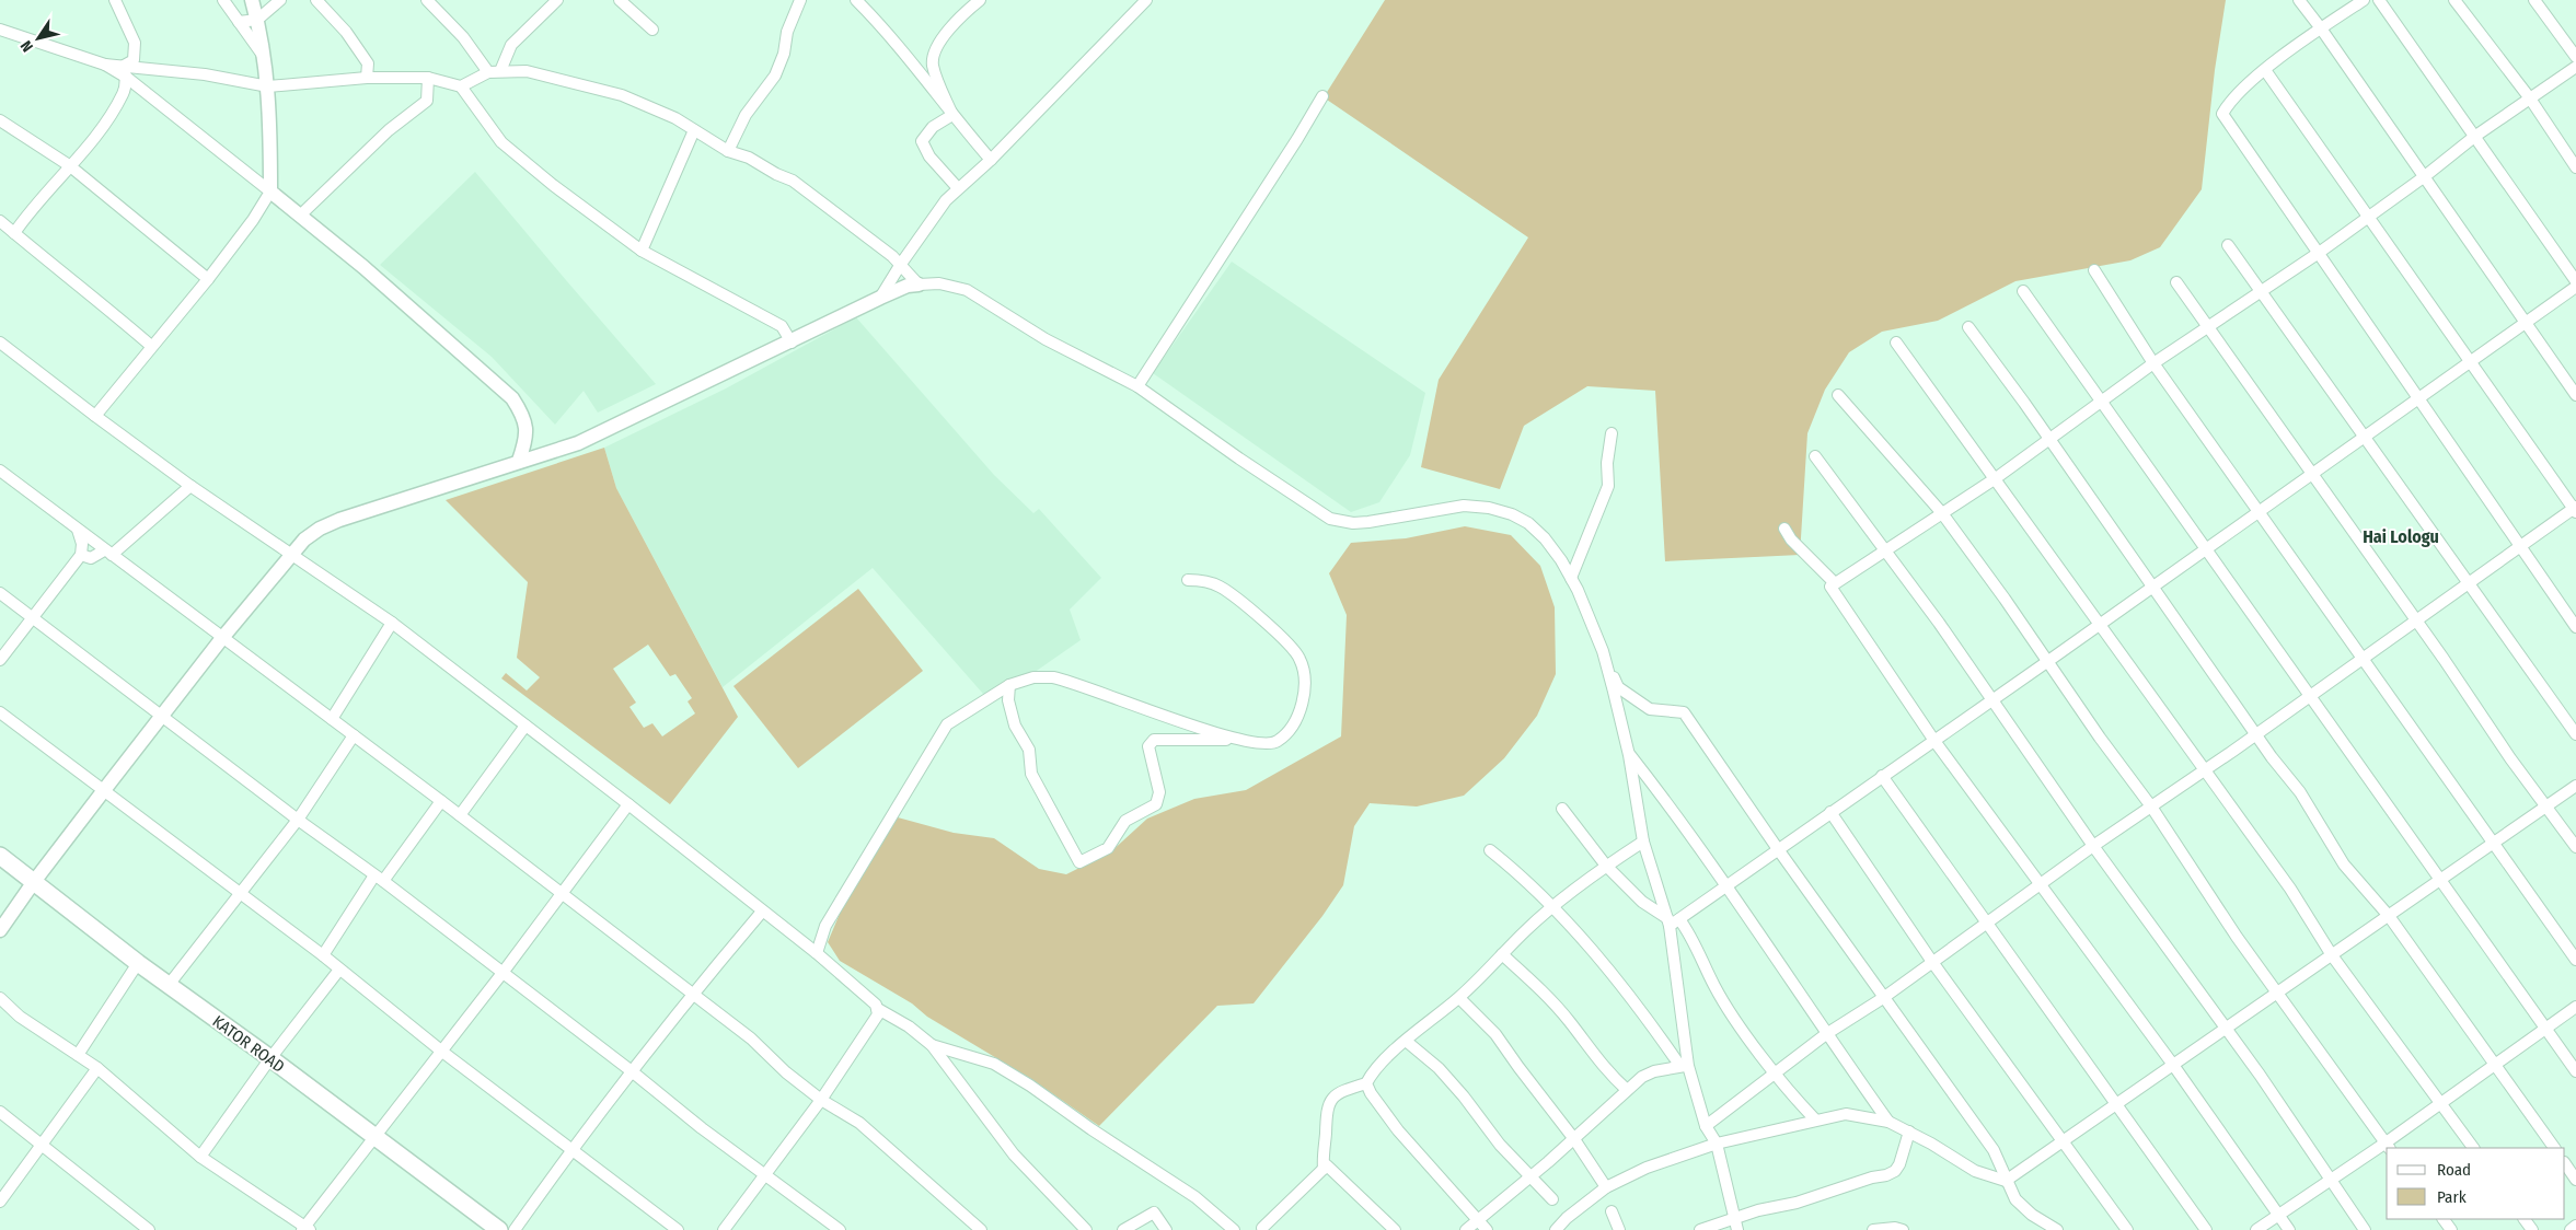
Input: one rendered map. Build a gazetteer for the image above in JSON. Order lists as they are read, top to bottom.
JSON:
{
  "streets": {
    "main road": ["KATOR ROAD"]
  },
  "districts": ["Hai Lologu"],
  "legend": ["Road", "Park"],
  "north": "bottom left"
}
